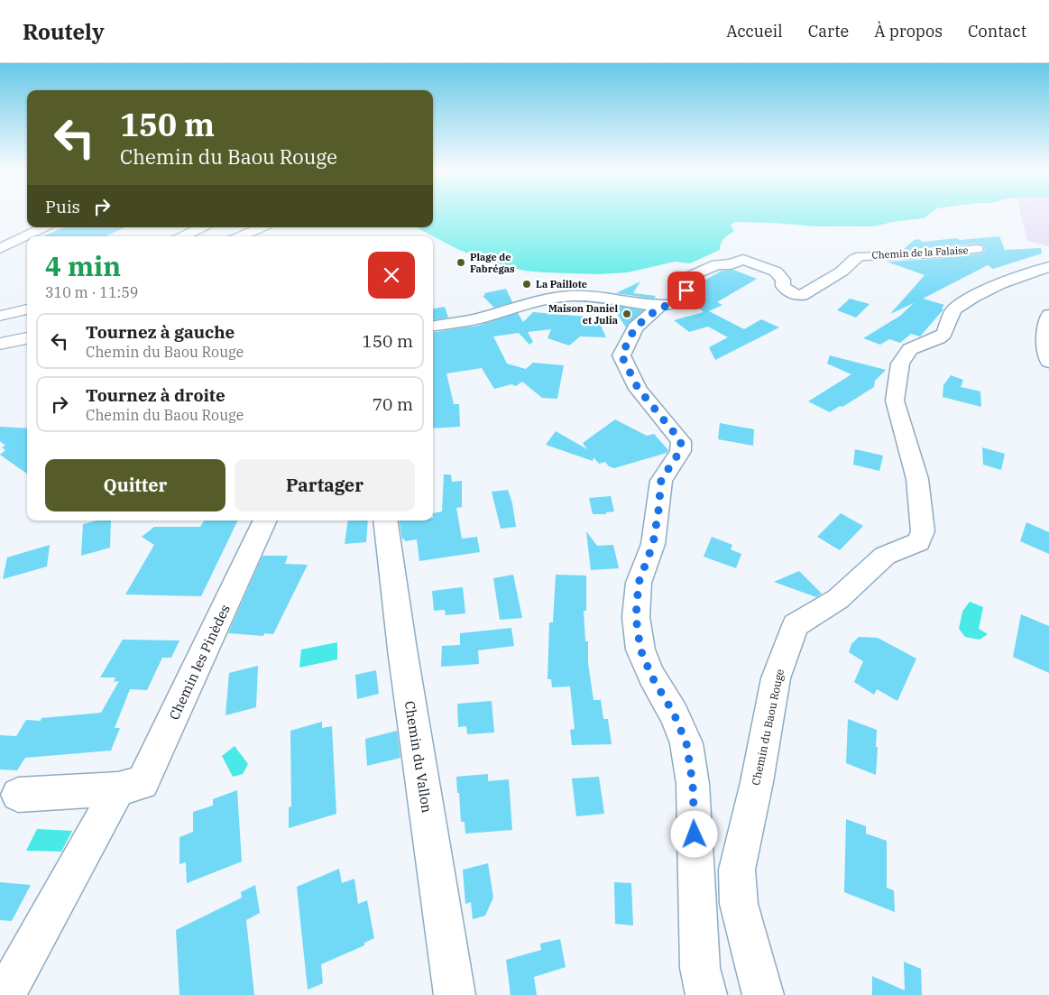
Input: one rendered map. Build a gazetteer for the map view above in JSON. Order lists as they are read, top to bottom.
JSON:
{
  "streets": {
    "street": [
      "Chemin de la Falaise",
      "Chemin les Pinèdes",
      "Chemin du Baou Rouge",
      "Chemin du Vallon"
    ]
  },
  "places": ["Plage de Fabrégas", "La Paillote", "Maison Daniel et Julia"],
  "page": {
    "header": "Routely",
    "nav": [
      "Accueil",
      "Carte",
      "À propos",
      "Contact"
    ],
    "turn": ["150 m", "Chemin du Baou Rouge"],
    "then": "Puis",
    "heading": ["4 min", "310 m · 11:59"],
    "list": [
      {
        "name": "Tournez à gauche",
        "note": "Chemin du Baou Rouge",
        "value": "150 m"
      },
      {
        "name": "Tournez à droite",
        "note": "Chemin du Baou Rouge",
        "value": "70 m"
      }
    ],
    "buttons": ["Quitter", "Partager"]
  }
}
